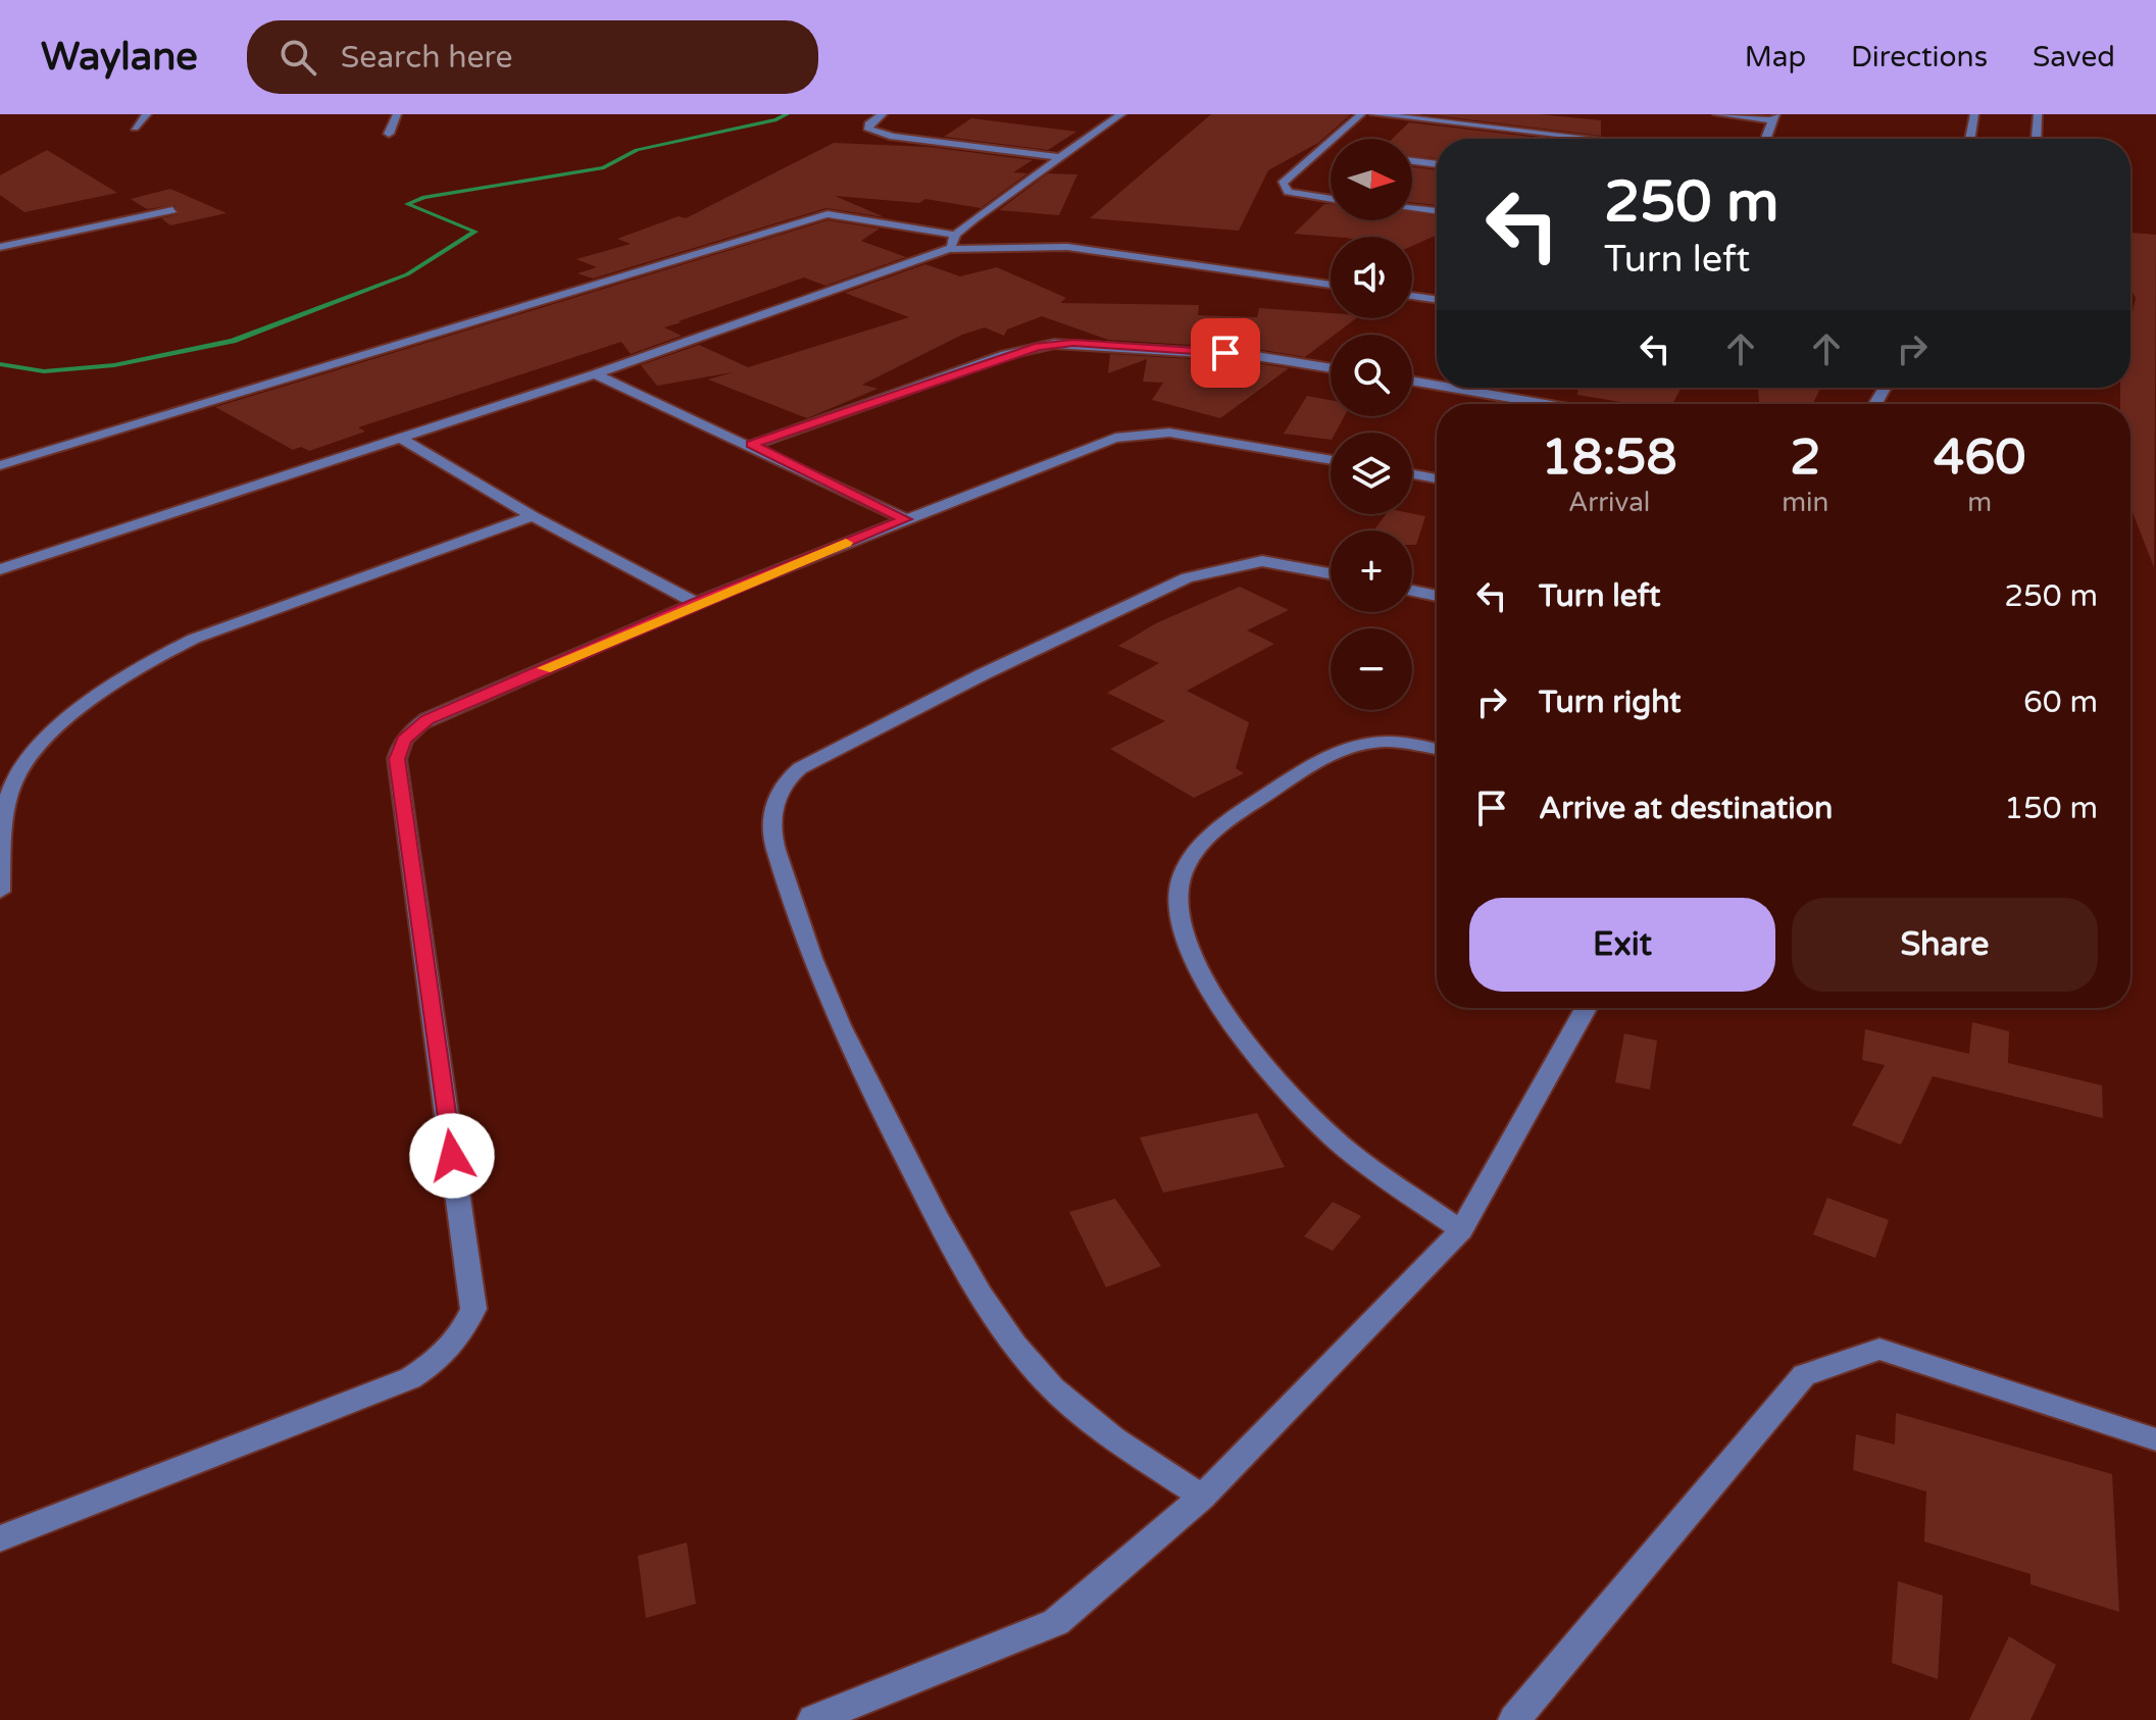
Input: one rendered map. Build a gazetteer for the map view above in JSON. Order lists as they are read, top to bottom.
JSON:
{
  "north": "right",
  "page": {
    "header": "Waylane",
    "search": "Search here",
    "nav": ["Map", "Directions", "Saved"],
    "map_buttons": ["+", "−"],
    "turn": ["250 m", "Turn left"],
    "eta": [
      "18:58",
      "Arrival",
      "2",
      "min",
      "460",
      "m"
    ],
    "list": [
      {
        "name": "Turn left",
        "value": "250 m"
      },
      {
        "name": "Turn right",
        "value": "60 m"
      },
      {
        "name": "Arrive at destination",
        "value": "150 m"
      }
    ],
    "buttons": ["Exit", "Share"]
  }
}
